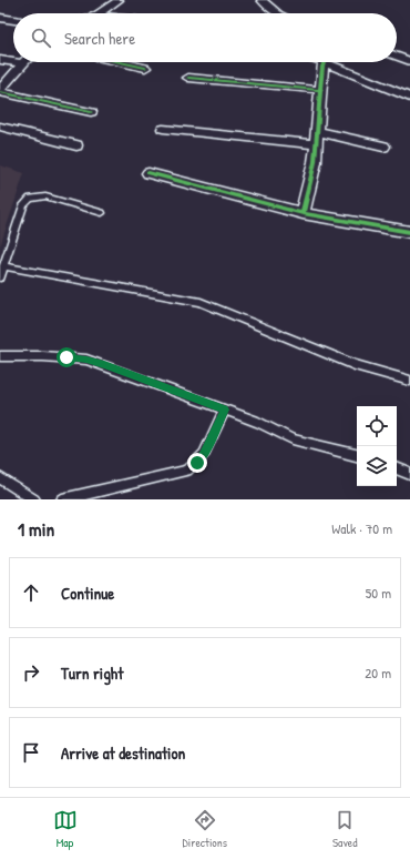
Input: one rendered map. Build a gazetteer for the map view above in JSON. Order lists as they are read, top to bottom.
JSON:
{
  "page": {
    "search": "Search here",
    "heading": ["1 min", "Walk · 70 m"],
    "list": [
      ["Continue", "50 m"],
      ["Turn right", "20 m"],
      "Arrive at destination"
    ],
    "nav": ["Map", "Directions", "Saved"]
  }
}
